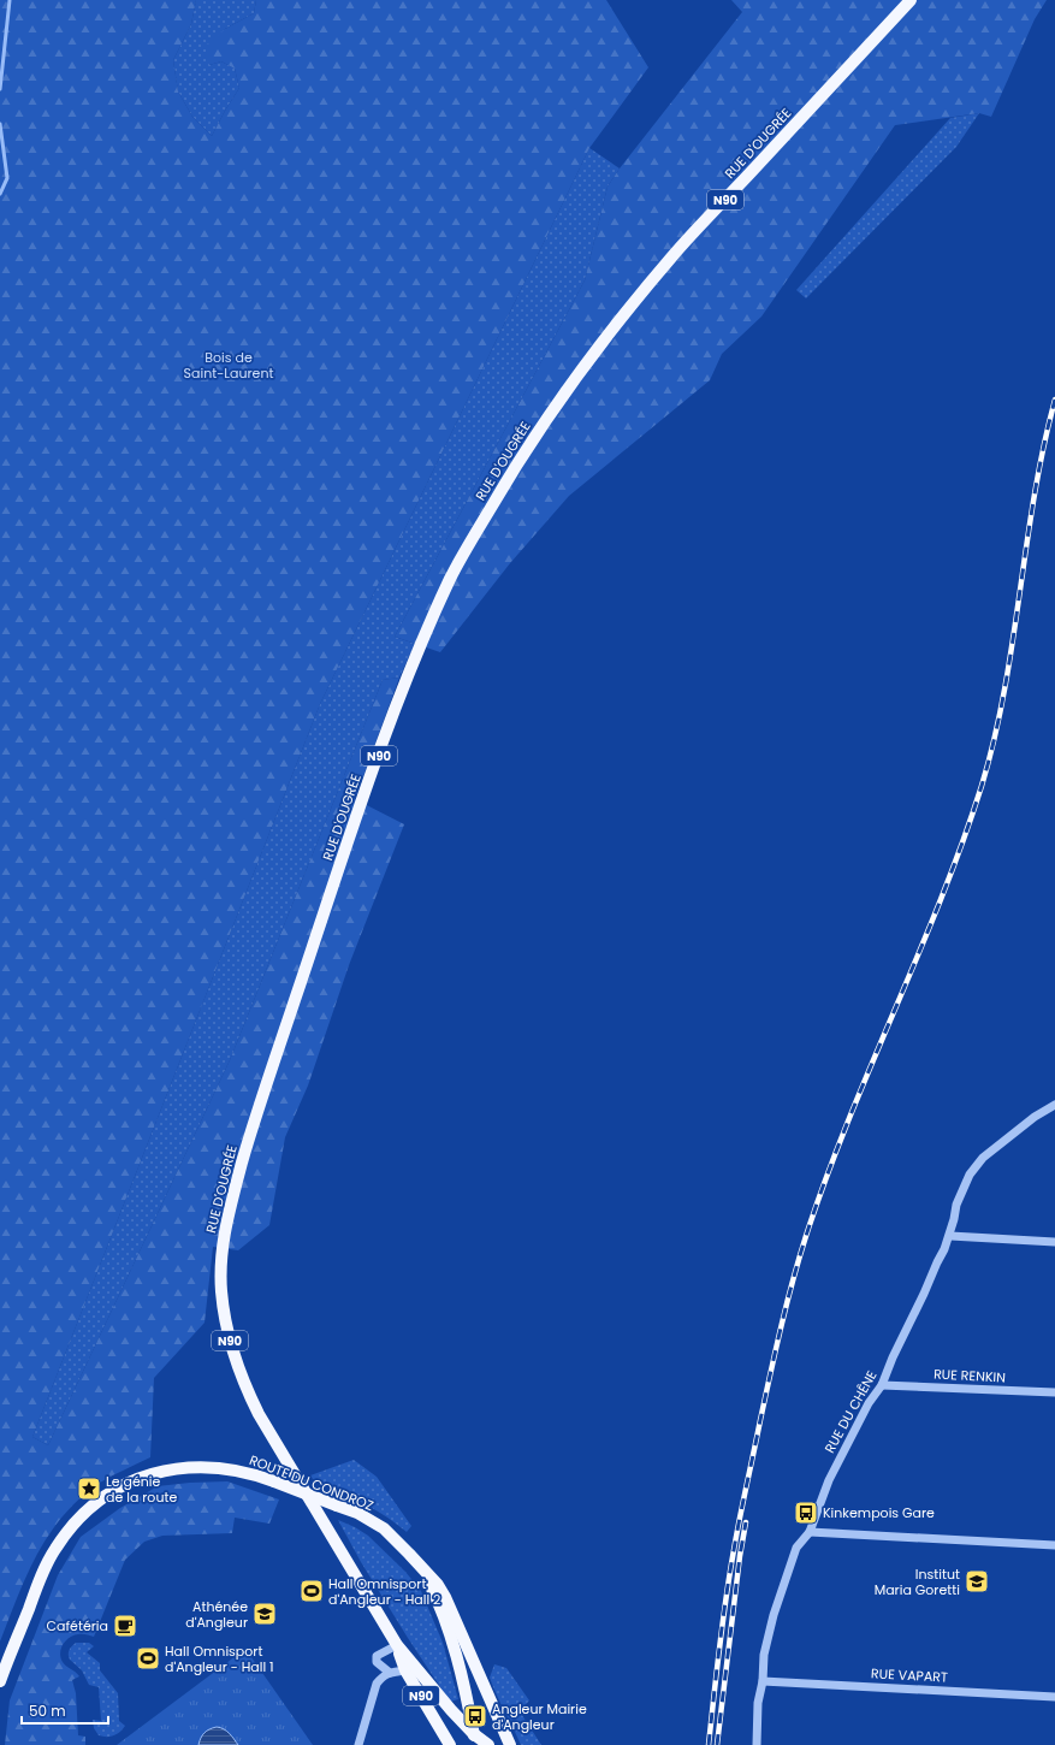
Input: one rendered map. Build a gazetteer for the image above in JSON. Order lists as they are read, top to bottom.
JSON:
{
  "streets": {
    "main road": ["RUE D'OUGRÉE", "N90", "ROUTE DU CONDROZ"],
    "street": ["RUE RENKIN", "RUE DU CHÊNE", "RUE VAPART"]
  },
  "crossings": [
    ["RUE D'OUGRÉE", "ROUTE DU CONDROZ"],
    ["RUE RENKIN", "RUE DU CHÊNE"],
    ["RUE DU CHÊNE", "RUE VAPART"]
  ],
  "parks": ["Bois de Saint-Laurent"],
  "places": {
    "place": ["Le génie de la route"],
    "bus stop": ["Kinkempois Gare", "Angleur Mairie d'Angleur"],
    "school or university": ["Institut Maria Goretti", "Athénée d'Angleur"],
    "sports": ["Hall Omnisport d'Angleur - Hall 2", "Hall Omnisport d'Angleur - Hall 1"],
    "cafe": ["Cafétéria"]
  },
  "scale_bar": "50 m"
}
